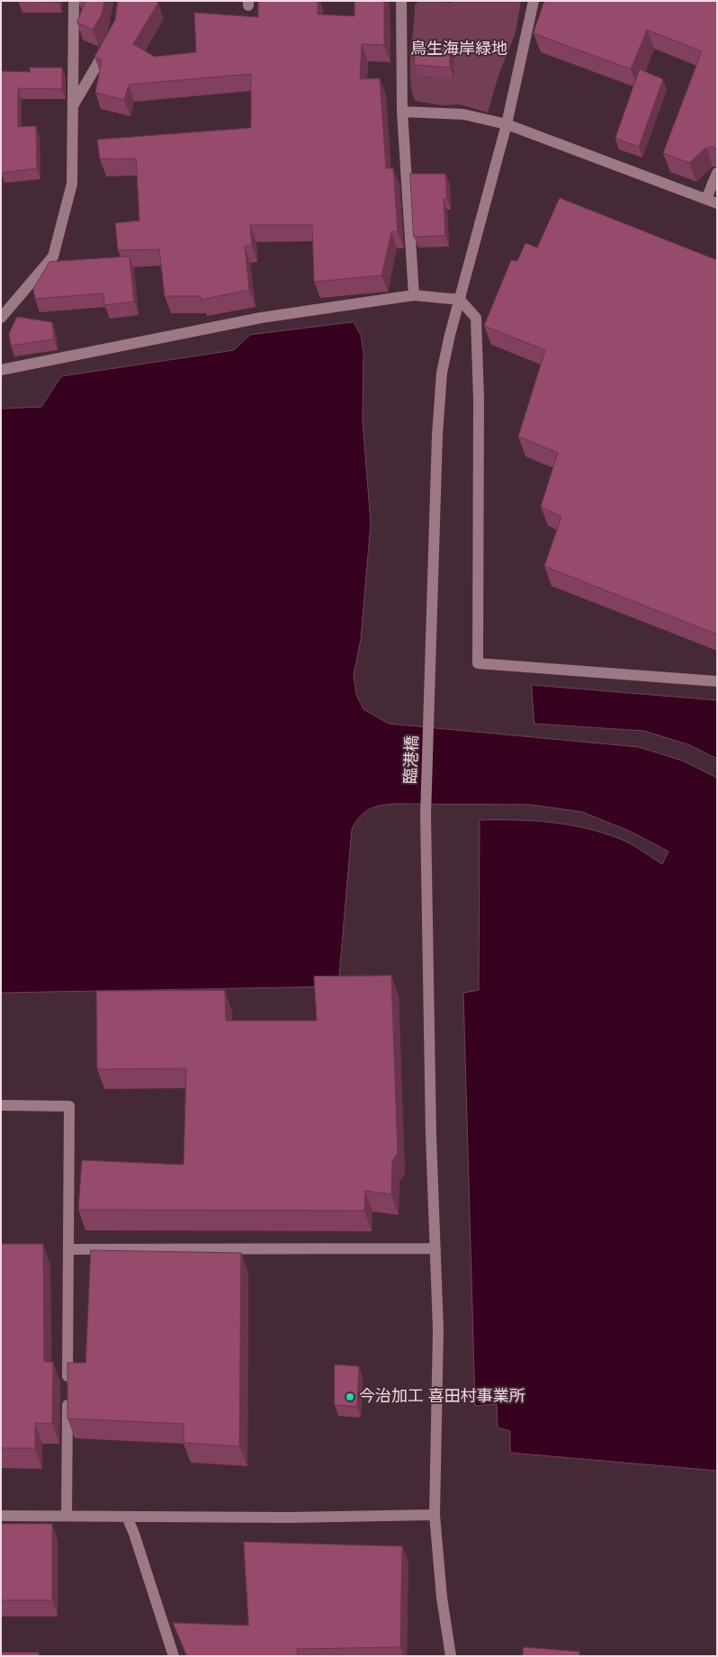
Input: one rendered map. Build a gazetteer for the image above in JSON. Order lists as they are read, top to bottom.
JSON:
{
  "streets": {
    "street": ["臨港橋"]
  },
  "parks": ["鳥生海岸緑地"],
  "places": ["今治加工 喜田村事業所"]
}
